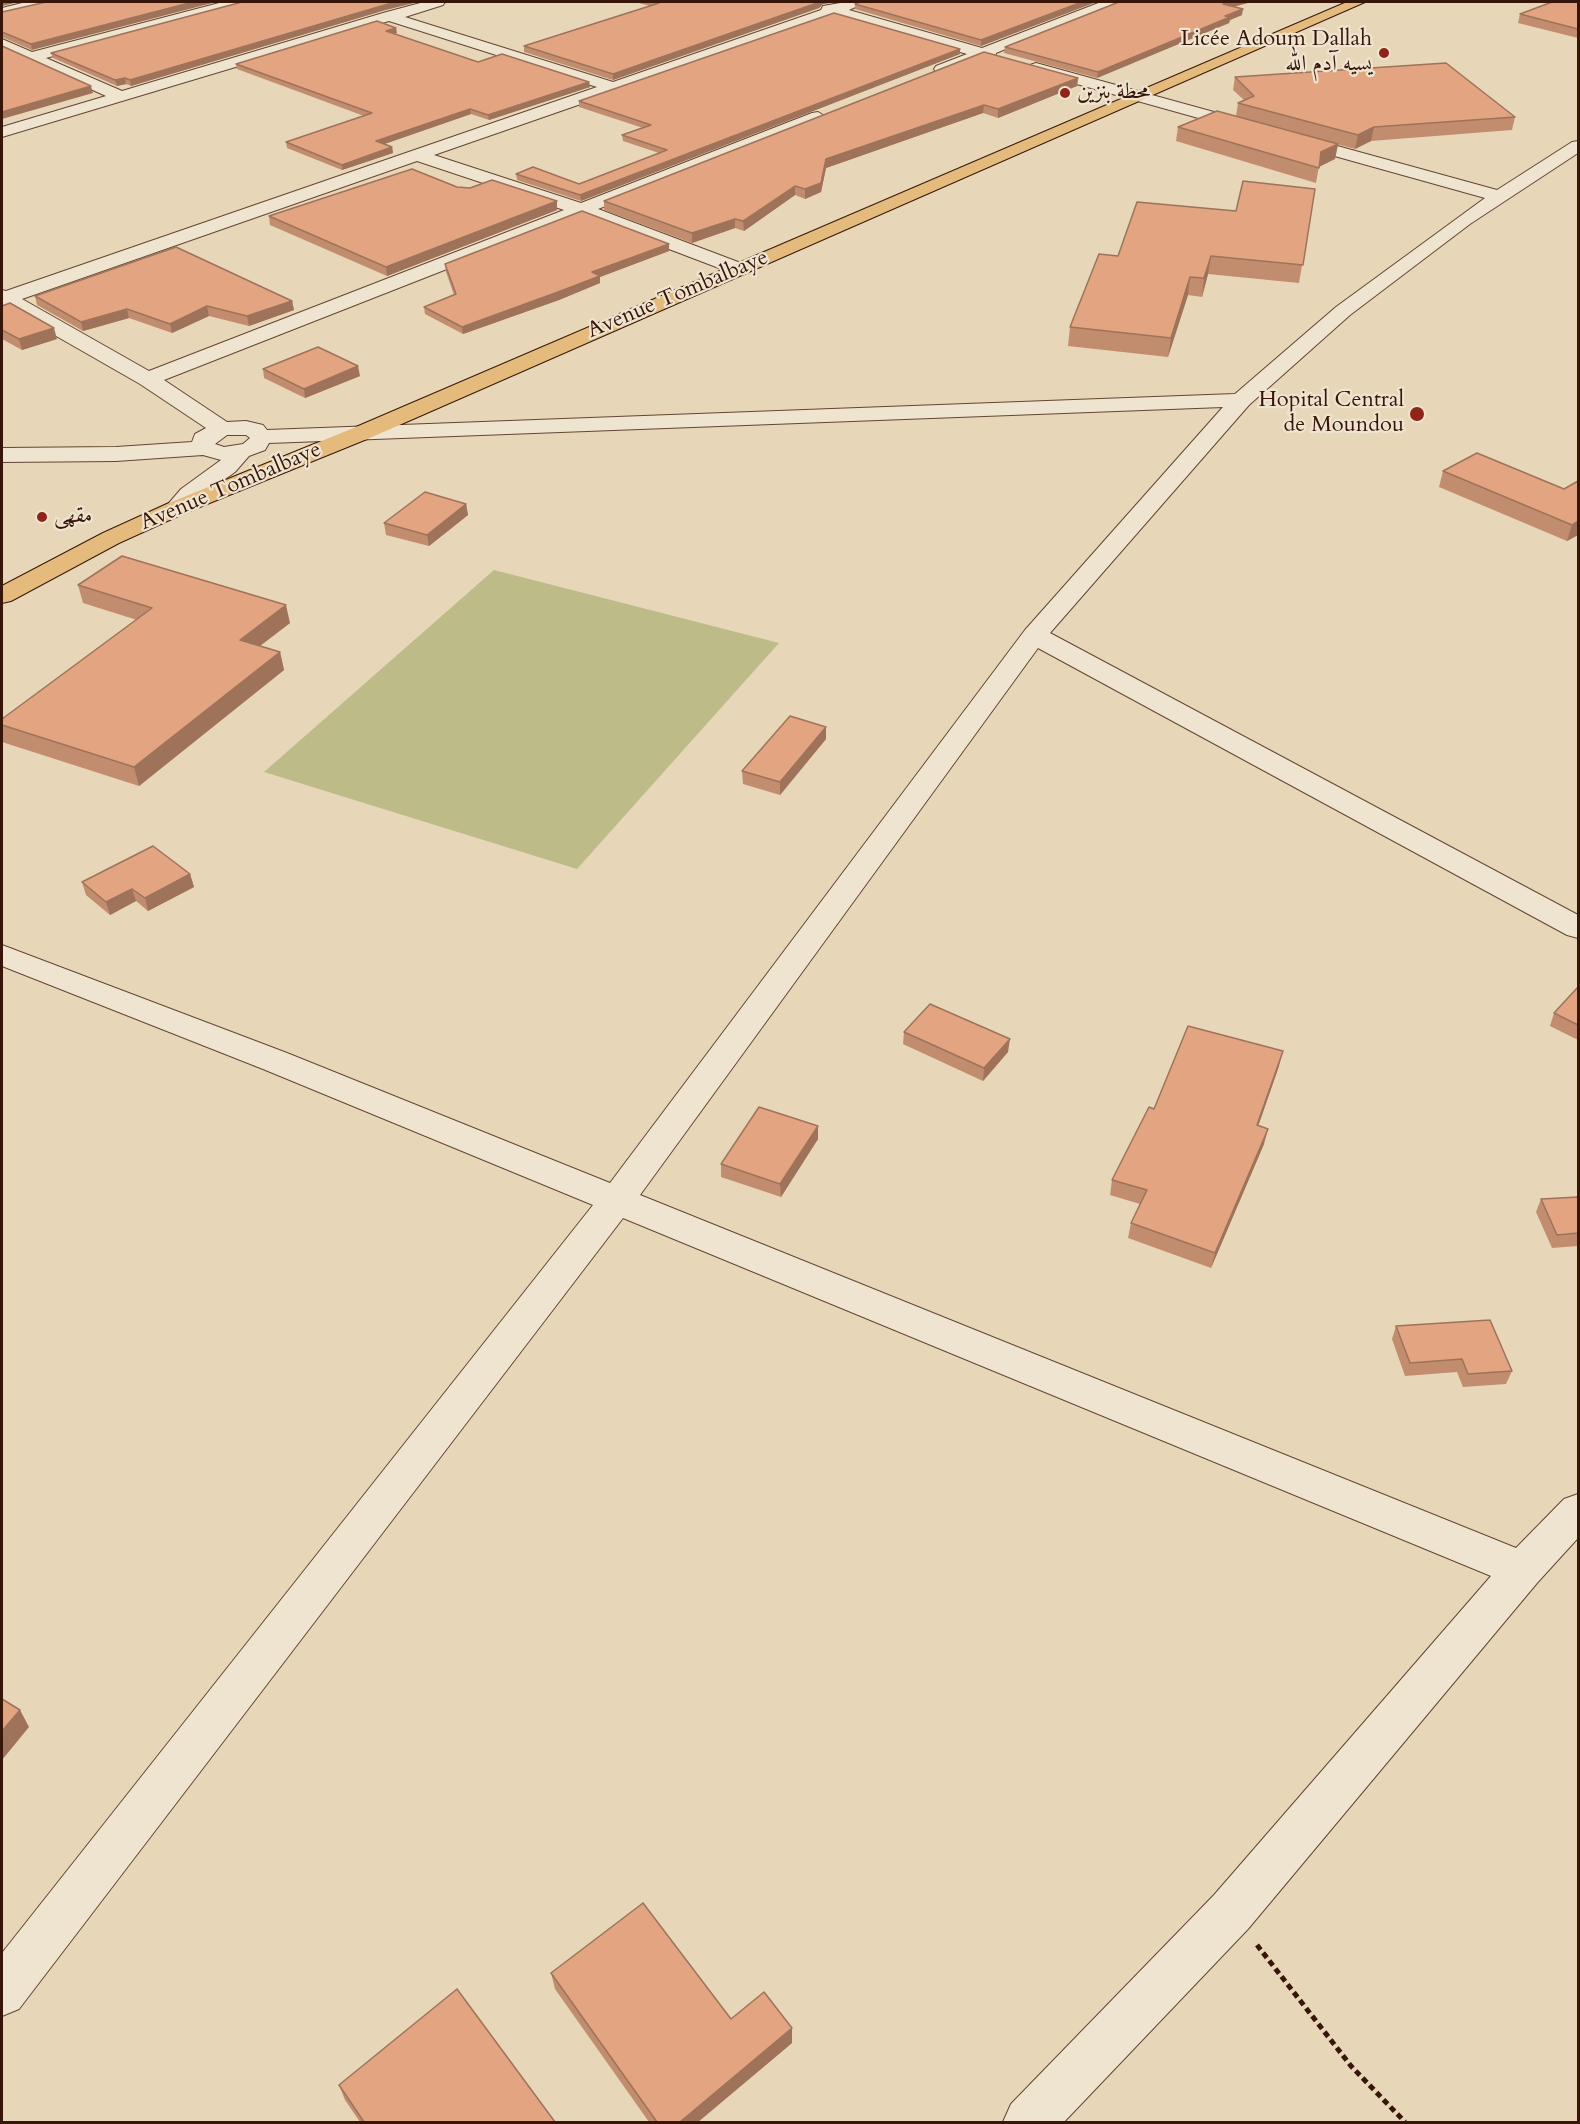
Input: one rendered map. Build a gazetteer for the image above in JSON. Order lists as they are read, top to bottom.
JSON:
{
  "streets": {
    "main road": ["Avenue Tombalbaye"]
  },
  "places": [
    "Licée Adoum Dallah يسيه آدم الله",
    "محطة بنزين",
    "Hopital Central de Moundou",
    "مقهى"
  ]
}
